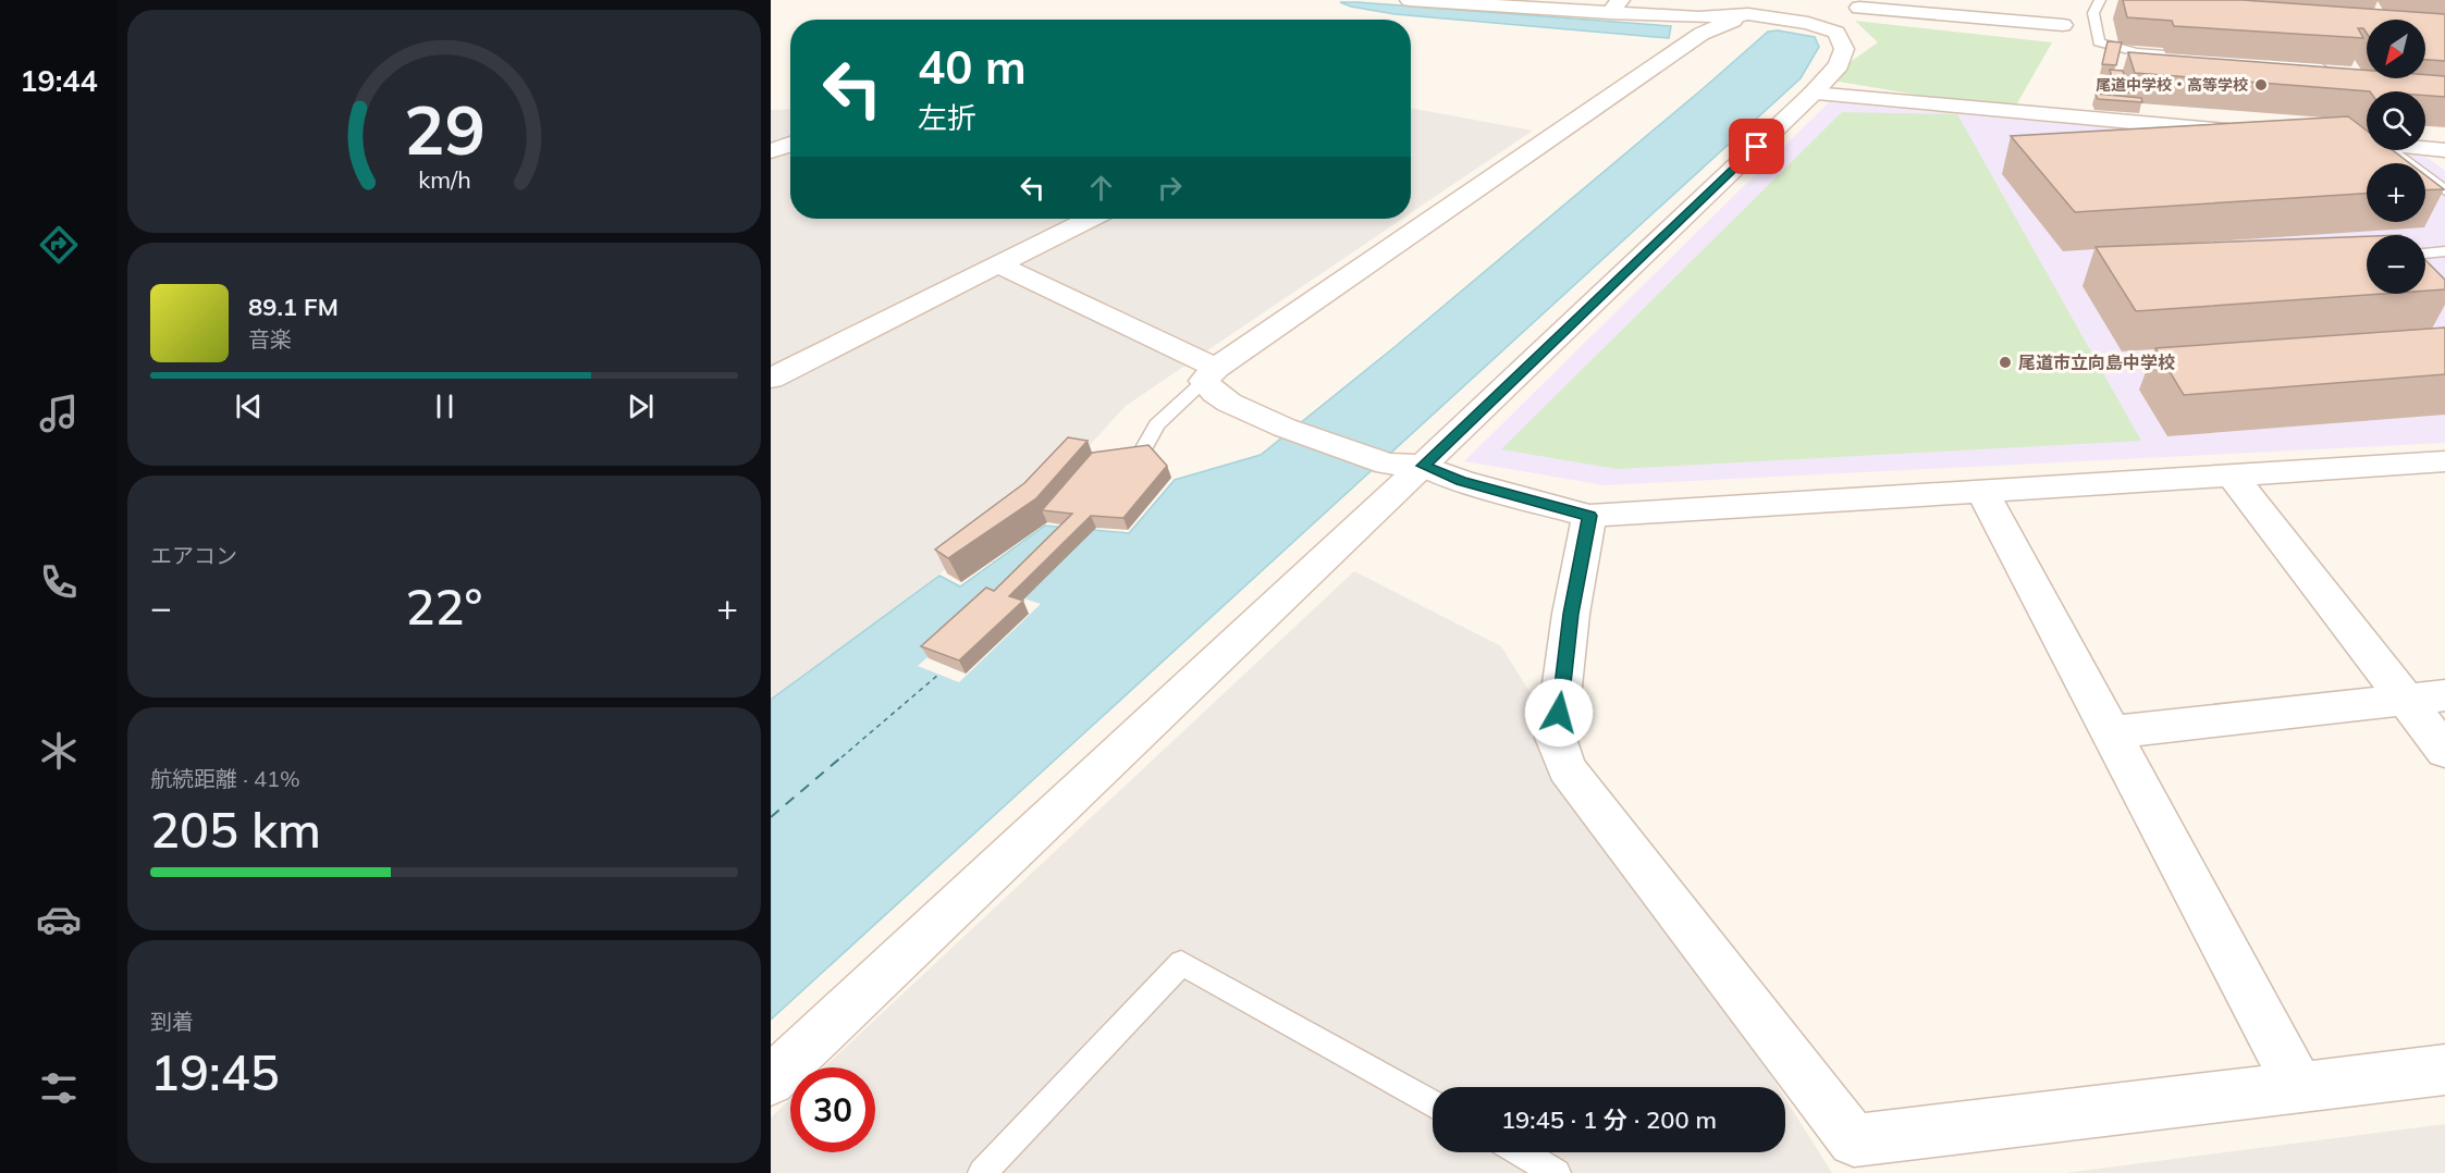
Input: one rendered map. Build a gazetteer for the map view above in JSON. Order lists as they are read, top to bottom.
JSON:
{
  "places": ["尾道中学校・高等学校", "尾道市立向島中学校"],
  "north": "bottom left",
  "page": {
    "tabs": "19:44",
    "map_buttons": ["+", "−"],
    "turn": ["40 m", "左折"],
    "song": ["89.1 FM", "音楽"],
    "tile": [
      "エアコン",
      ["航続距離 · 41%", "205 km"],
      ["到着", "19:45"]
    ],
    "heat": ["−", "22°", "+"],
    "limit": "30",
    "trip": "19:45 · 1 分 · 200 m",
    "gauge": ["29", "km/h"]
  }
}
